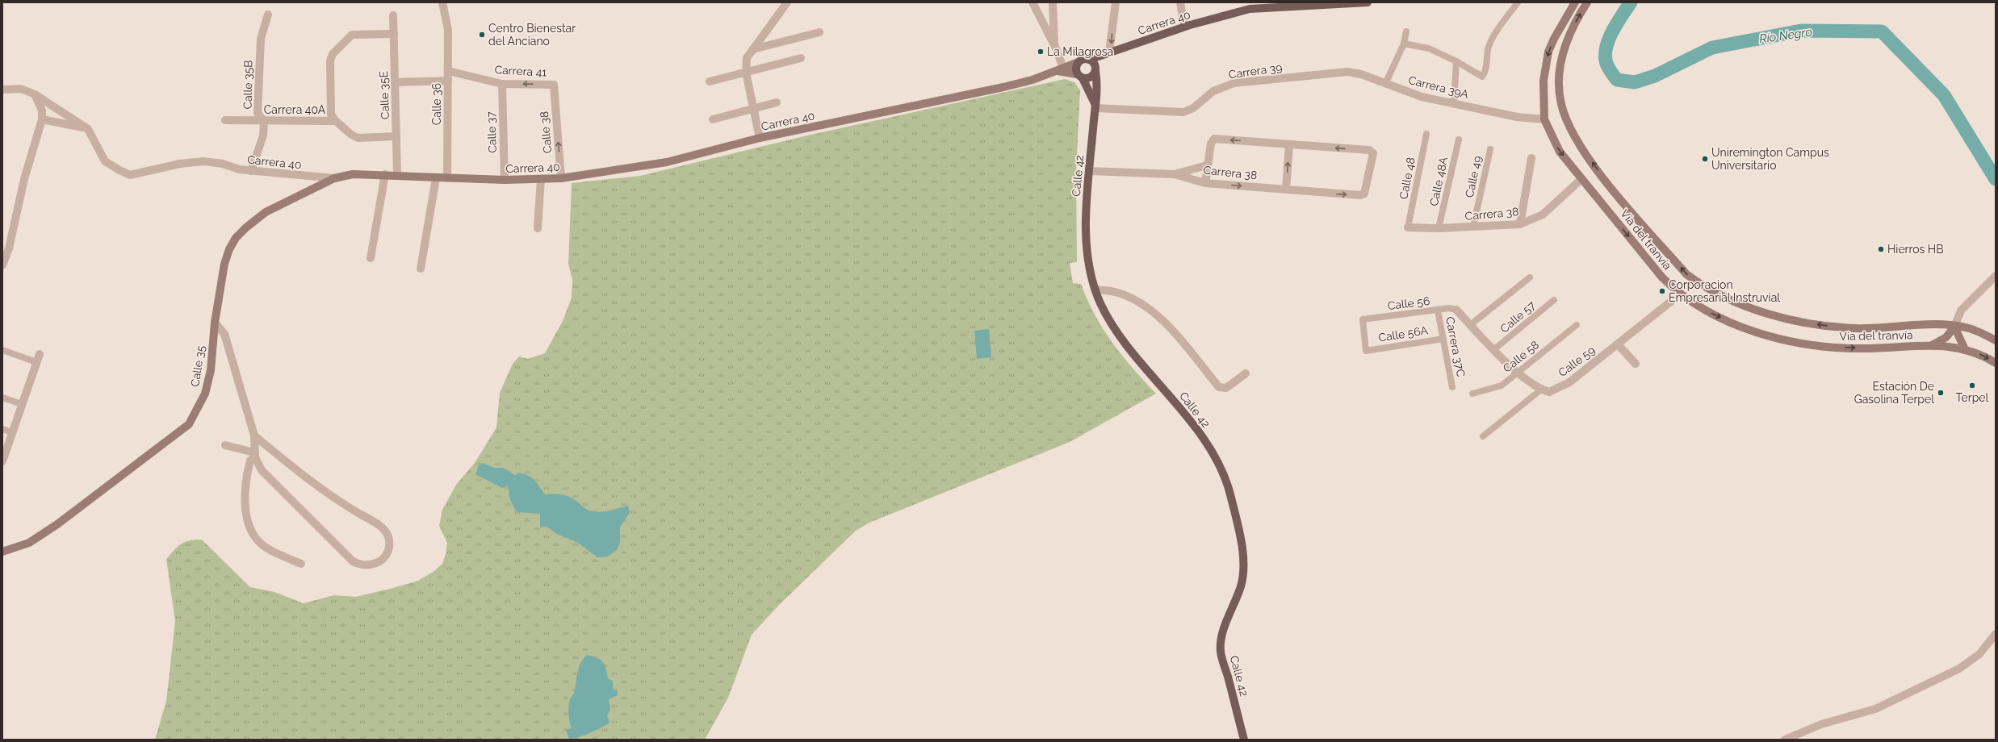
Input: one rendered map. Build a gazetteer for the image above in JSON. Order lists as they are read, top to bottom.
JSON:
{
  "streets": {
    "main road": [
      "Carrera 40",
      "Calle 42",
      "Vía del tranvía",
      "Calle 35"
    ],
    "street": [
      "Carrera 41",
      "Carrera 39",
      "Calle 35B",
      "Carrera 39A",
      "Calle 35E",
      "Calle 36",
      "Carrera 40A",
      "Calle 37",
      "Calle 38",
      "Carrera 38",
      "Calle 49",
      "Calle 48",
      "Calle 48A",
      "Calle 56",
      "Calle 57",
      "Calle 56A",
      "Carrera 37C",
      "Calle 58",
      "Calle 59"
    ]
  },
  "crossings": [
    ["Carrera 40", "Calle 35B"],
    ["Carrera 40", "Calle 35E"],
    ["Carrera 40", "Calle 36"],
    ["Carrera 40", "Calle 37"],
    ["Carrera 40", "Calle 38"],
    ["Carrera 40", "Calle 42"],
    ["Carrera 40", "Calle 35"],
    ["Carrera 41", "Calle 36"],
    ["Carrera 41", "Calle 37"],
    ["Carrera 41", "Calle 38"],
    ["Carrera 39", "Carrera 39A"],
    ["Carrera 39", "Calle 42"],
    ["Calle 35B", "Carrera 40A"],
    ["Carrera 39A", "Vía del tranvía"],
    ["Calle 35E", "Carrera 40A"],
    ["Carrera 38", "Calle 42"],
    ["Carrera 38", "Calle 49"],
    ["Carrera 38", "Calle 48"],
    ["Carrera 38", "Calle 48A"],
    ["Carrera 38", "Vía del tranvía"],
    ["Vía del tranvía", "Calle 59"],
    ["Calle 56", "Calle 56A"],
    ["Calle 56", "Carrera 37C"],
    ["Calle 56A", "Carrera 37C"]
  ],
  "one_way": ["Carrera 41", "Calle 38"],
  "water": ["Río Negro"],
  "places": [
    "Centro Bienestar del Anciano",
    "La Milagrosa",
    "Uniremington Campus Universitario",
    "Hierros HB",
    "Corporacion Empresarial Instruvial",
    "Terpel",
    "Estación De Gasolina Terpel"
  ]
}
